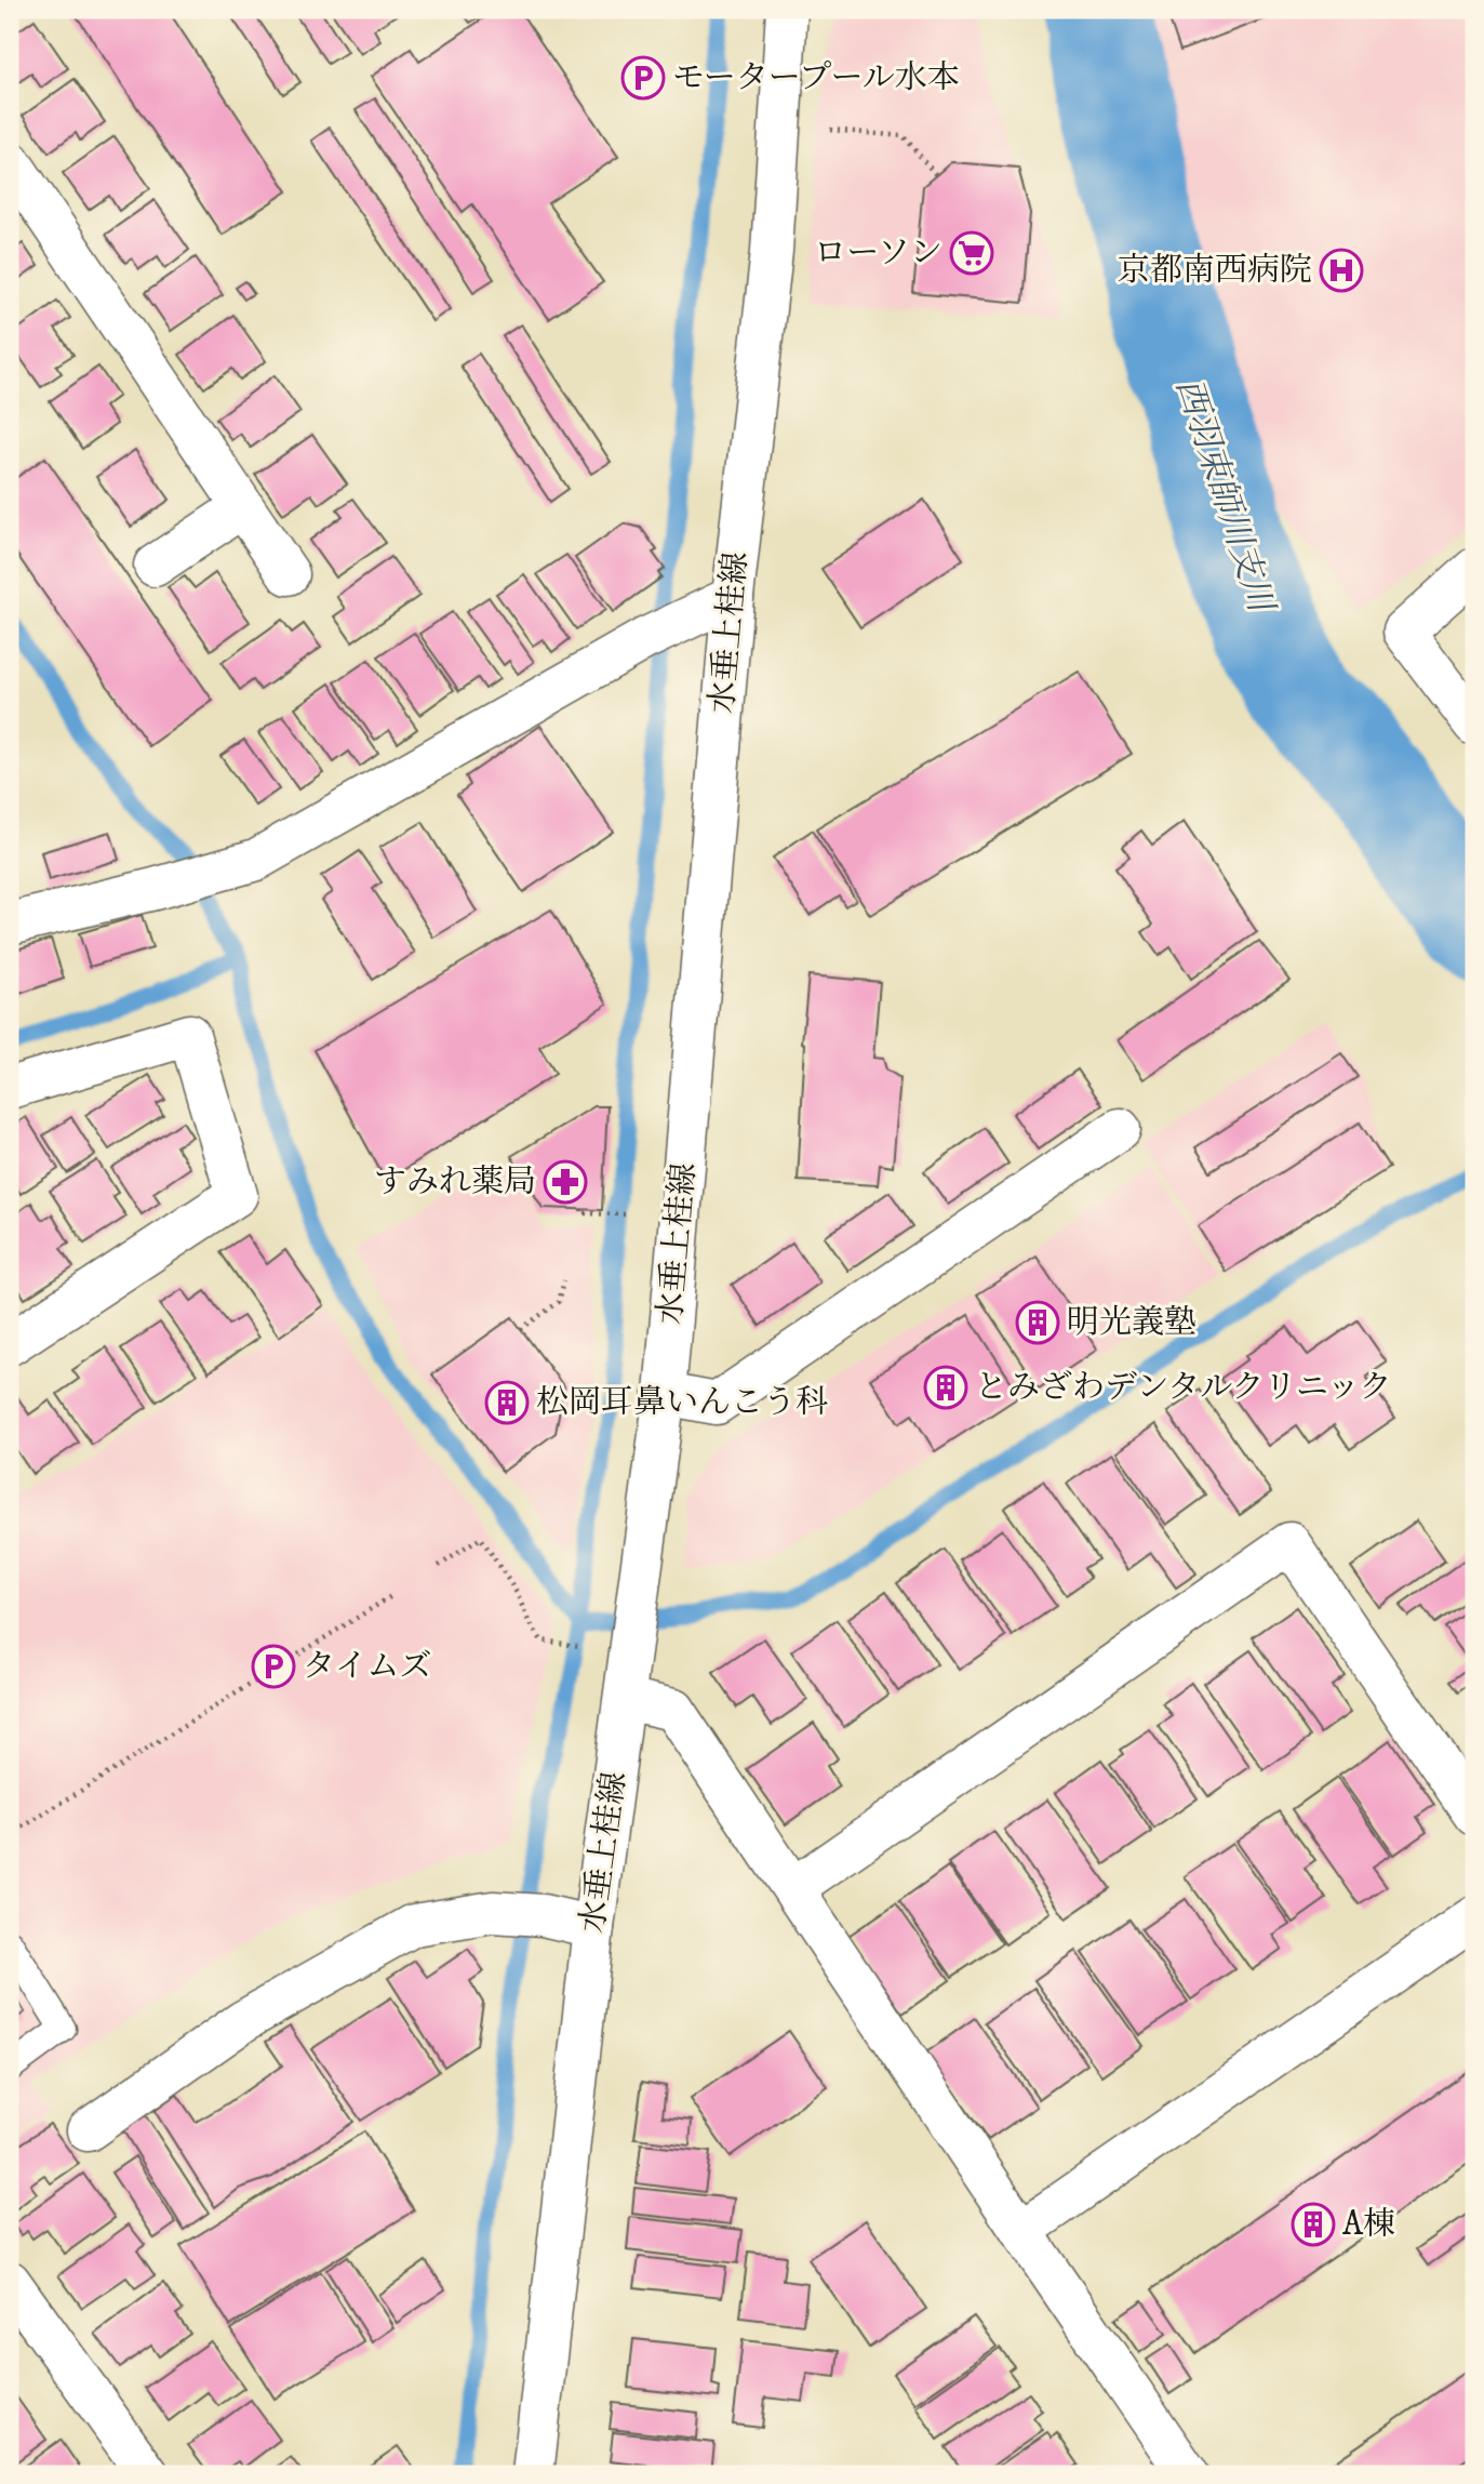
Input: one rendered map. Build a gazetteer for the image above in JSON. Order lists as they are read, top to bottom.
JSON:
{
  "streets": {
    "street": ["水垂上桂線"]
  },
  "water": ["西羽束師川支川"],
  "places": {
    "parking": ["モータープール水本", "タイムズ"],
    "supermarket": ["ローソン"],
    "hospital": ["京都南西病院"],
    "pharmacy": ["すみれ薬局"],
    "building": [
      "明光義塾",
      "とみざわデンタルクリニック",
      "松岡耳鼻いんこう科",
      "A棟"
    ]
  }
}
